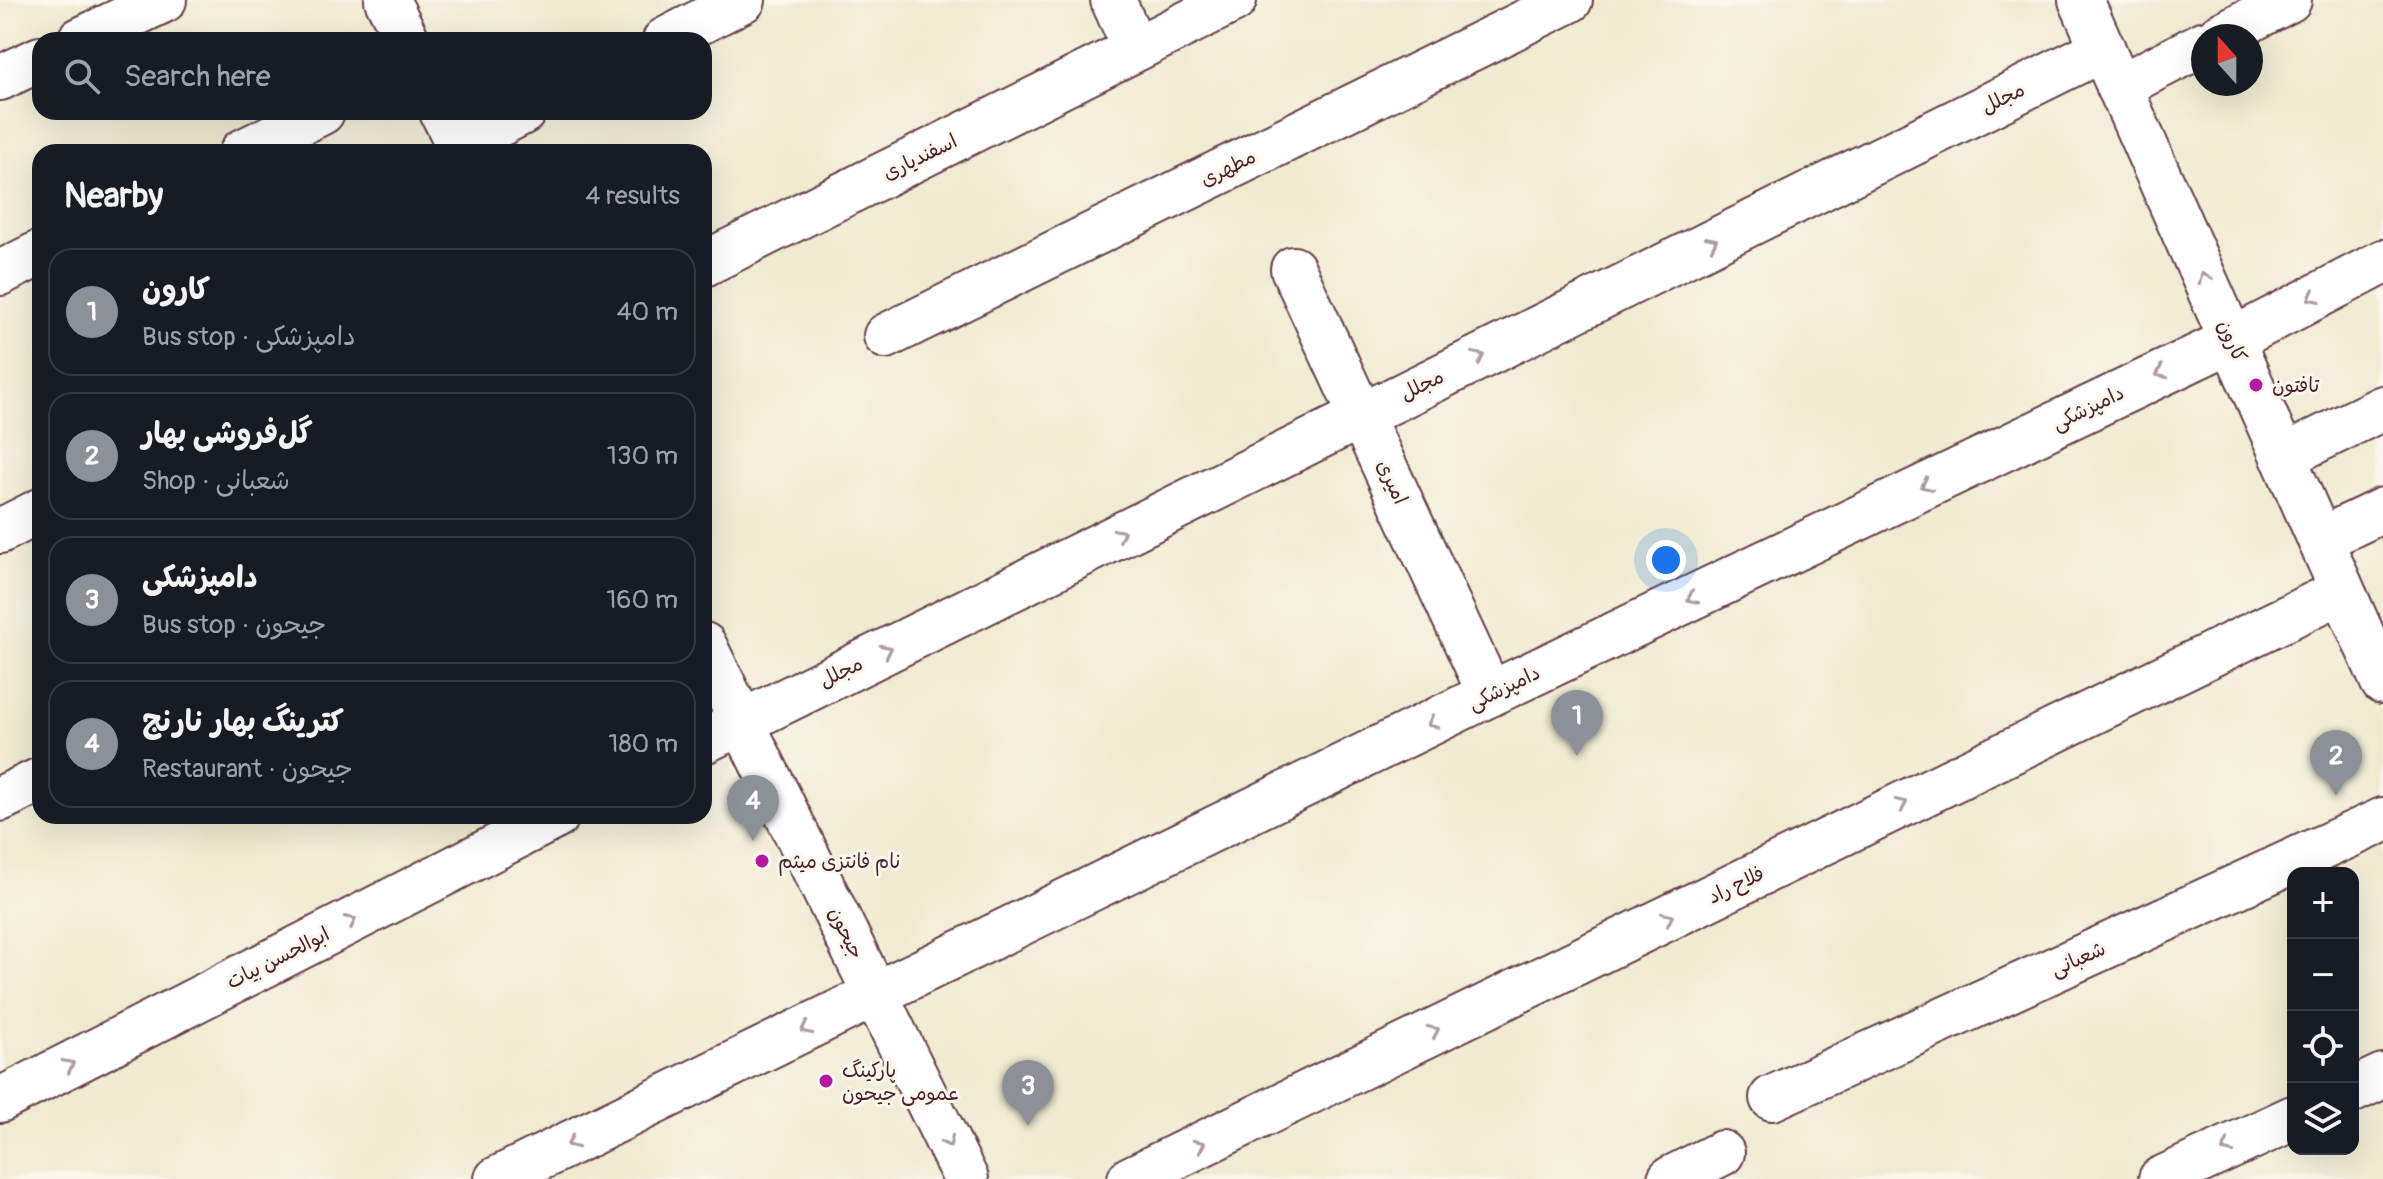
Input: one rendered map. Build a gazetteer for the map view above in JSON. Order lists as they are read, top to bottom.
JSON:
{
  "streets": {
    "street": [
      "مجلل",
      "اسفندیاری",
      "مطهری",
      "کارون",
      "دامپزشکی",
      "امیری",
      "فلاح راد",
      "جیحون",
      "ابوالحسن بیات",
      "شعبانی"
    ]
  },
  "crossings": [
    ["مجلل", "کارون"],
    ["مجلل", "امیری"],
    ["مجلل", "جیحون"],
    ["کارون", "دامپزشکی"],
    ["کارون", "فلاح راد"],
    ["دامپزشکی", "امیری"],
    ["دامپزشکی", "جیحون"]
  ],
  "one_way": [
    "مجلل",
    "کارون",
    "دامپزشکی",
    "فلاح راد",
    "جیحون",
    "ابوالحسن بیات"
  ],
  "places": ["تافتون", "نام فانتزی میثم", "پارکینگ عمومی جیحون"],
  "north": "top",
  "page": {
    "search": "Search here",
    "heading": ["Nearby", "4 results"],
    "list": [
      {
        "mark": "1",
        "name": "کارون",
        "note": "Bus stop · دامپزشکی",
        "value": "40 m"
      },
      {
        "mark": "2",
        "name": "گل‌فروشی بهار",
        "note": "Shop · شعبانی",
        "value": "130 m"
      },
      {
        "mark": "3",
        "name": "دامپزشکی",
        "note": "Bus stop · جیحون",
        "value": "160 m"
      },
      {
        "mark": "4",
        "name": "کترینگ بهار نارنج",
        "note": "Restaurant · جیحون",
        "value": "180 m"
      }
    ],
    "pins": [
      "1",
      "2",
      "4",
      "3"
    ],
    "map_buttons": ["+", "−"]
  }
}
